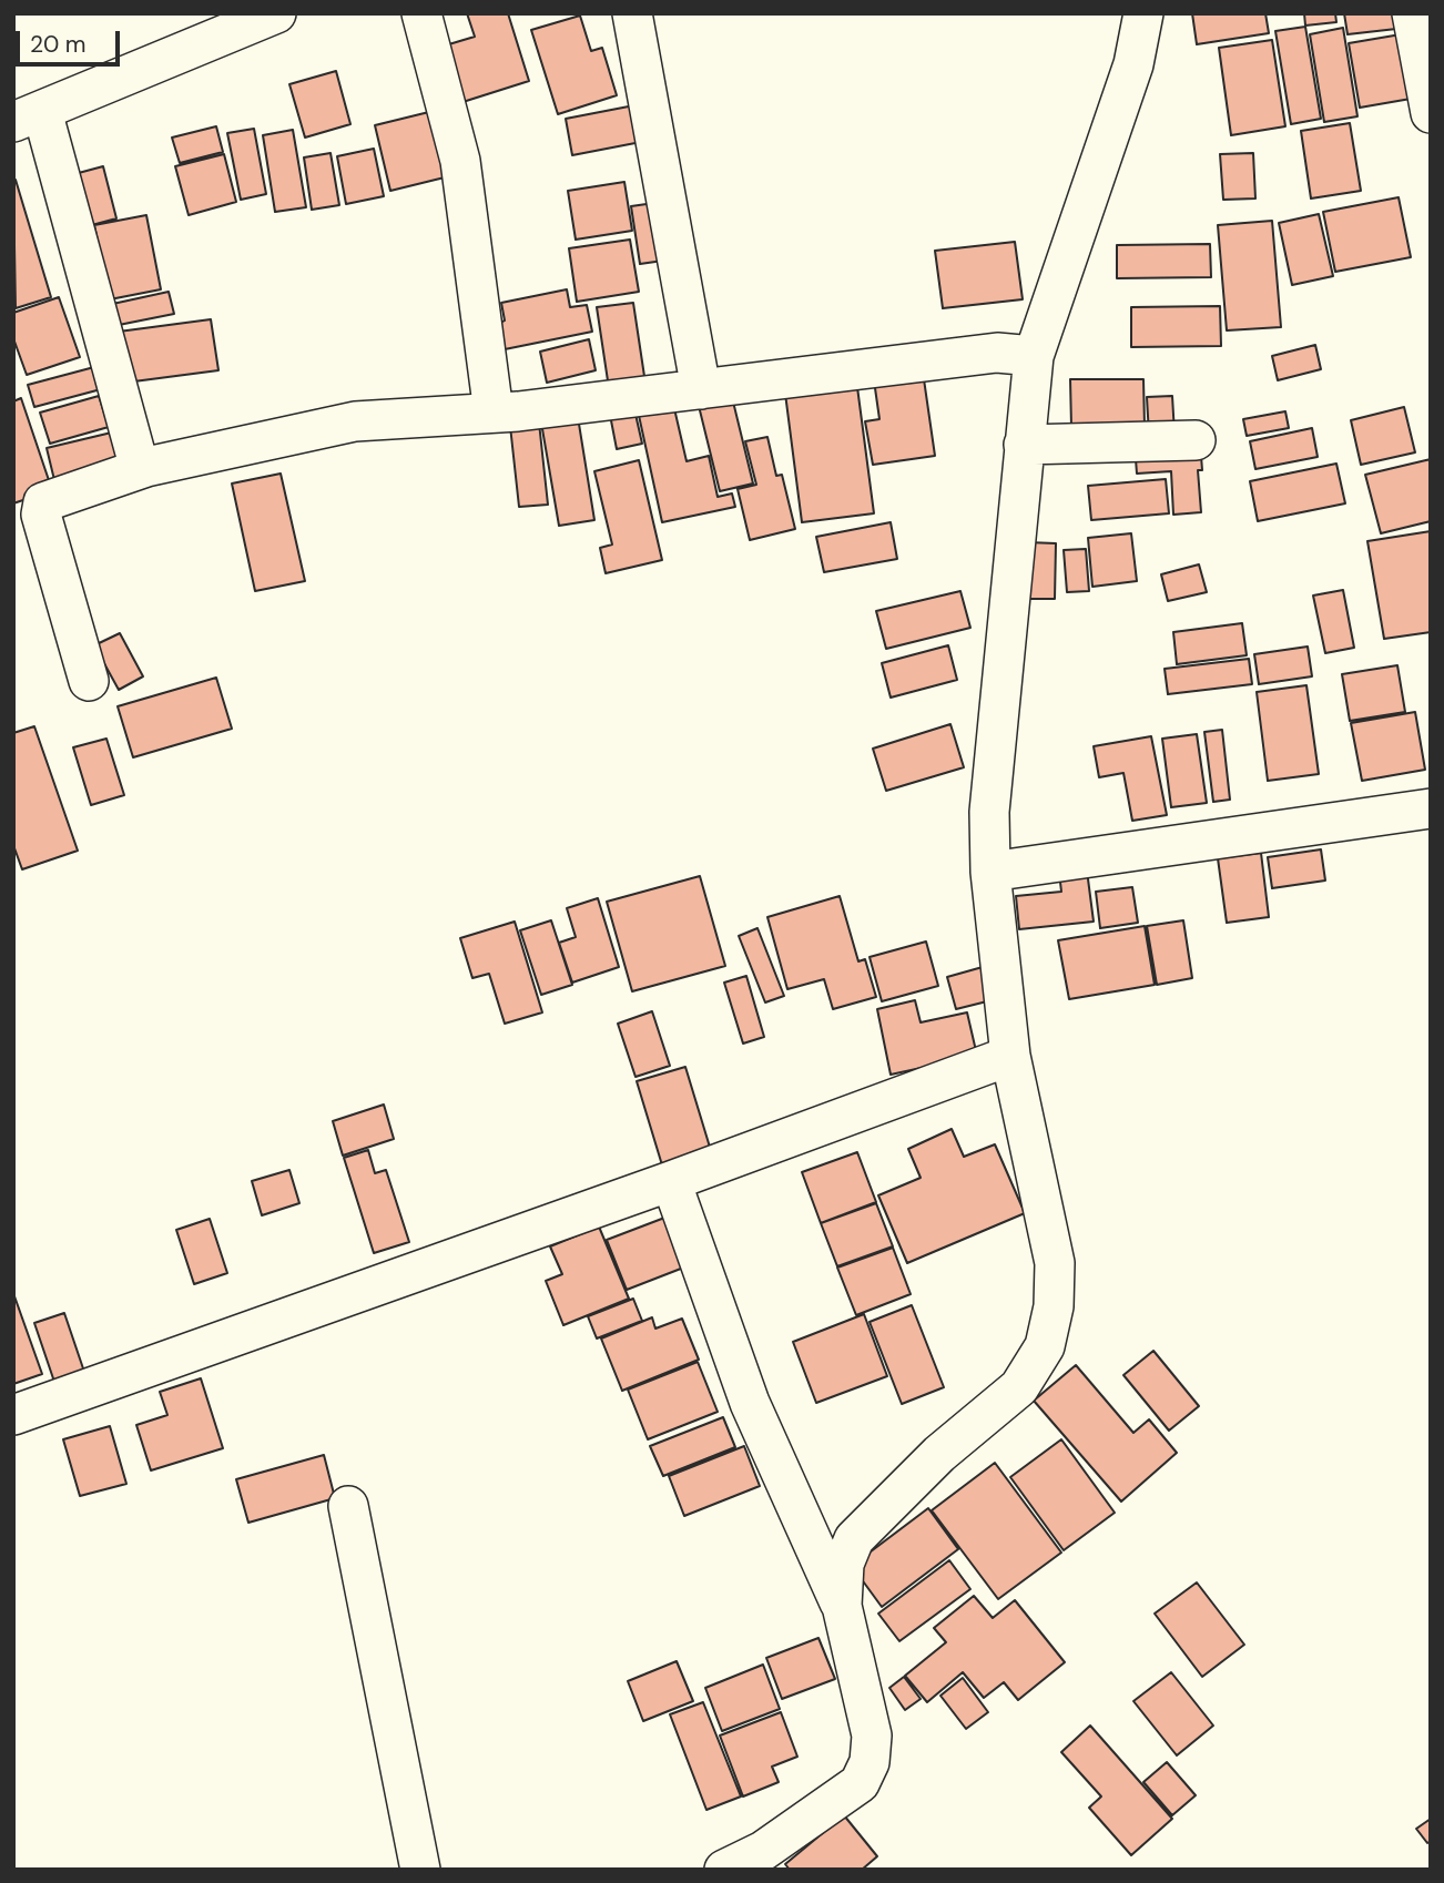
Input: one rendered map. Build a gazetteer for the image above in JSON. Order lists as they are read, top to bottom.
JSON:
{
  "scale_bar": "20 m"
}
